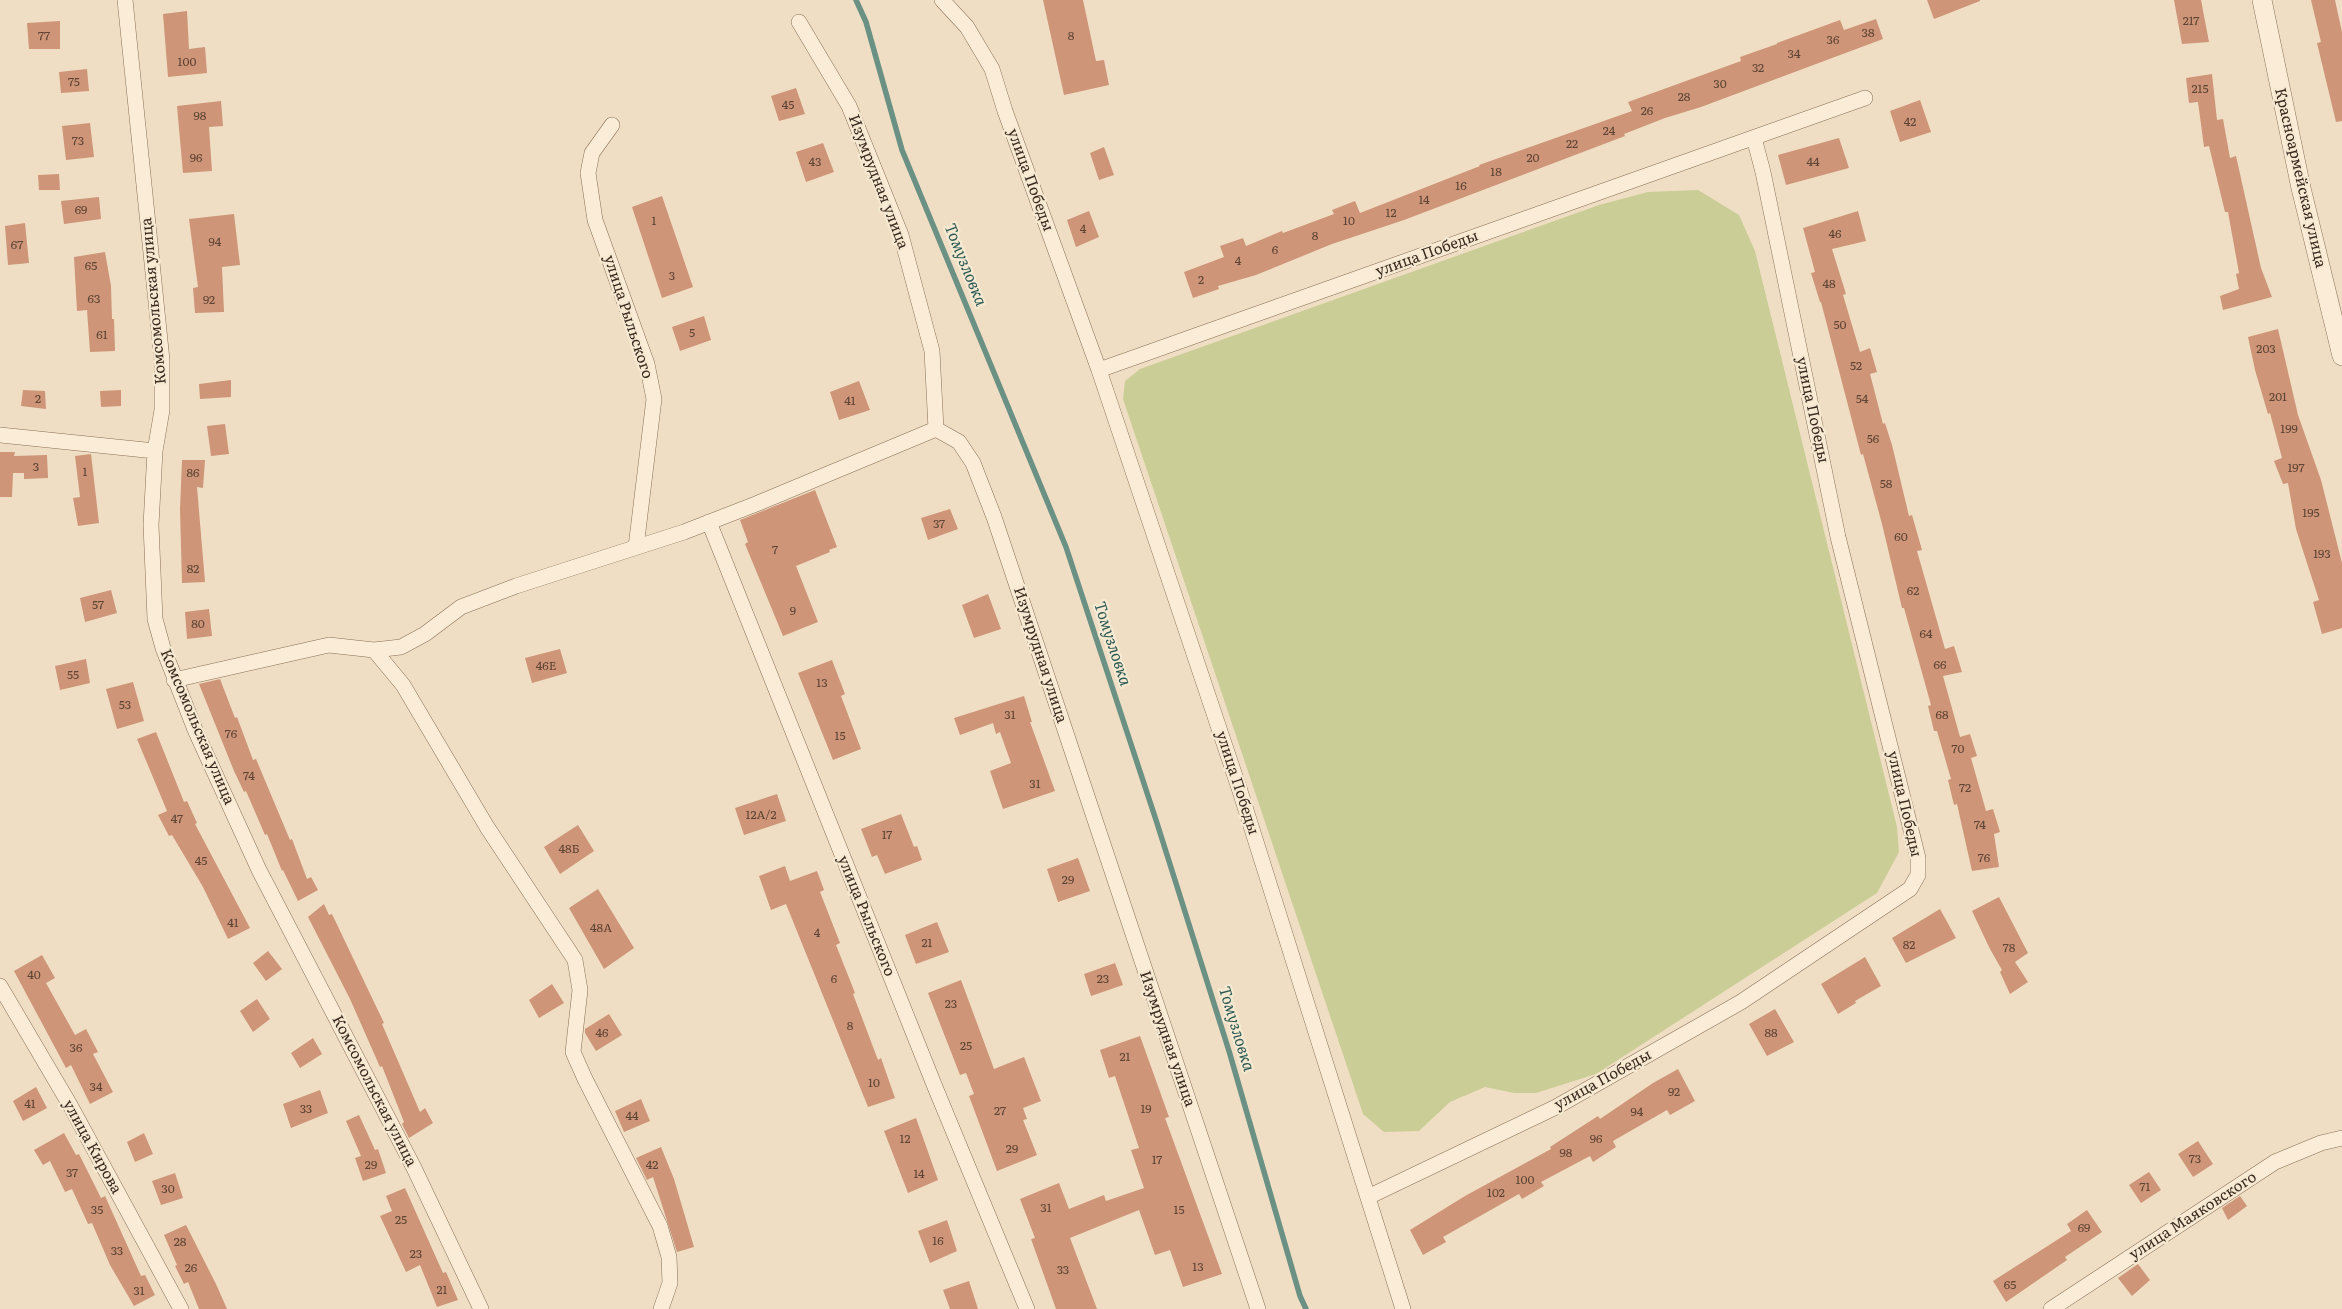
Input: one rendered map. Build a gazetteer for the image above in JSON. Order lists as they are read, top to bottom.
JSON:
{
  "streets": {
    "street": [
      "Красноармейская улица",
      "улица Победы",
      "Изумрудная улица",
      "Комсомольская улица",
      "улица Рыльского",
      "улица Кирова",
      "улица Маяковского"
    ]
  },
  "water": ["Томузловка"],
  "house_numbers": [
    "217",
    "38",
    "77",
    "8",
    "36",
    "34",
    "100",
    "32",
    "75",
    "30",
    "215",
    "28",
    "45",
    "26",
    "98",
    "42",
    "24",
    "73",
    "22",
    "96",
    "20",
    "43",
    "44",
    "18",
    "16",
    "14",
    "69",
    "12",
    "1",
    "10",
    "4",
    "46",
    "8",
    "94",
    "67",
    "6",
    "4",
    "65",
    "3",
    "2",
    "48",
    "63",
    "92",
    "50",
    "5",
    "61",
    "203",
    "52",
    "201",
    "2",
    "54",
    "41",
    "199",
    "56",
    "3",
    "197",
    "1",
    "86",
    "58",
    "195",
    "37",
    "60",
    "7",
    "193",
    "82",
    "62",
    "57",
    "9",
    "80",
    "64",
    "66",
    "46Е",
    "55",
    "13",
    "53",
    "31",
    "68",
    "76",
    "15",
    "70",
    "74",
    "31",
    "72",
    "12А/2",
    "47",
    "74",
    "17",
    "48Б",
    "76",
    "45",
    "29",
    "41",
    "48А",
    "4",
    "21",
    "82",
    "78",
    "40",
    "6",
    "23",
    "23",
    "8",
    "46",
    "88",
    "25",
    "36",
    "21",
    "10",
    "34",
    "92",
    "41",
    "33",
    "19",
    "27",
    "94",
    "44",
    "12",
    "96",
    "29",
    "98",
    "73",
    "17",
    "29",
    "42",
    "37",
    "14",
    "100",
    "71",
    "30",
    "102",
    "31",
    "35",
    "15",
    "25",
    "69",
    "16",
    "28",
    "33",
    "23",
    "13",
    "26",
    "33",
    "65",
    "21",
    "31"
  ]
}
